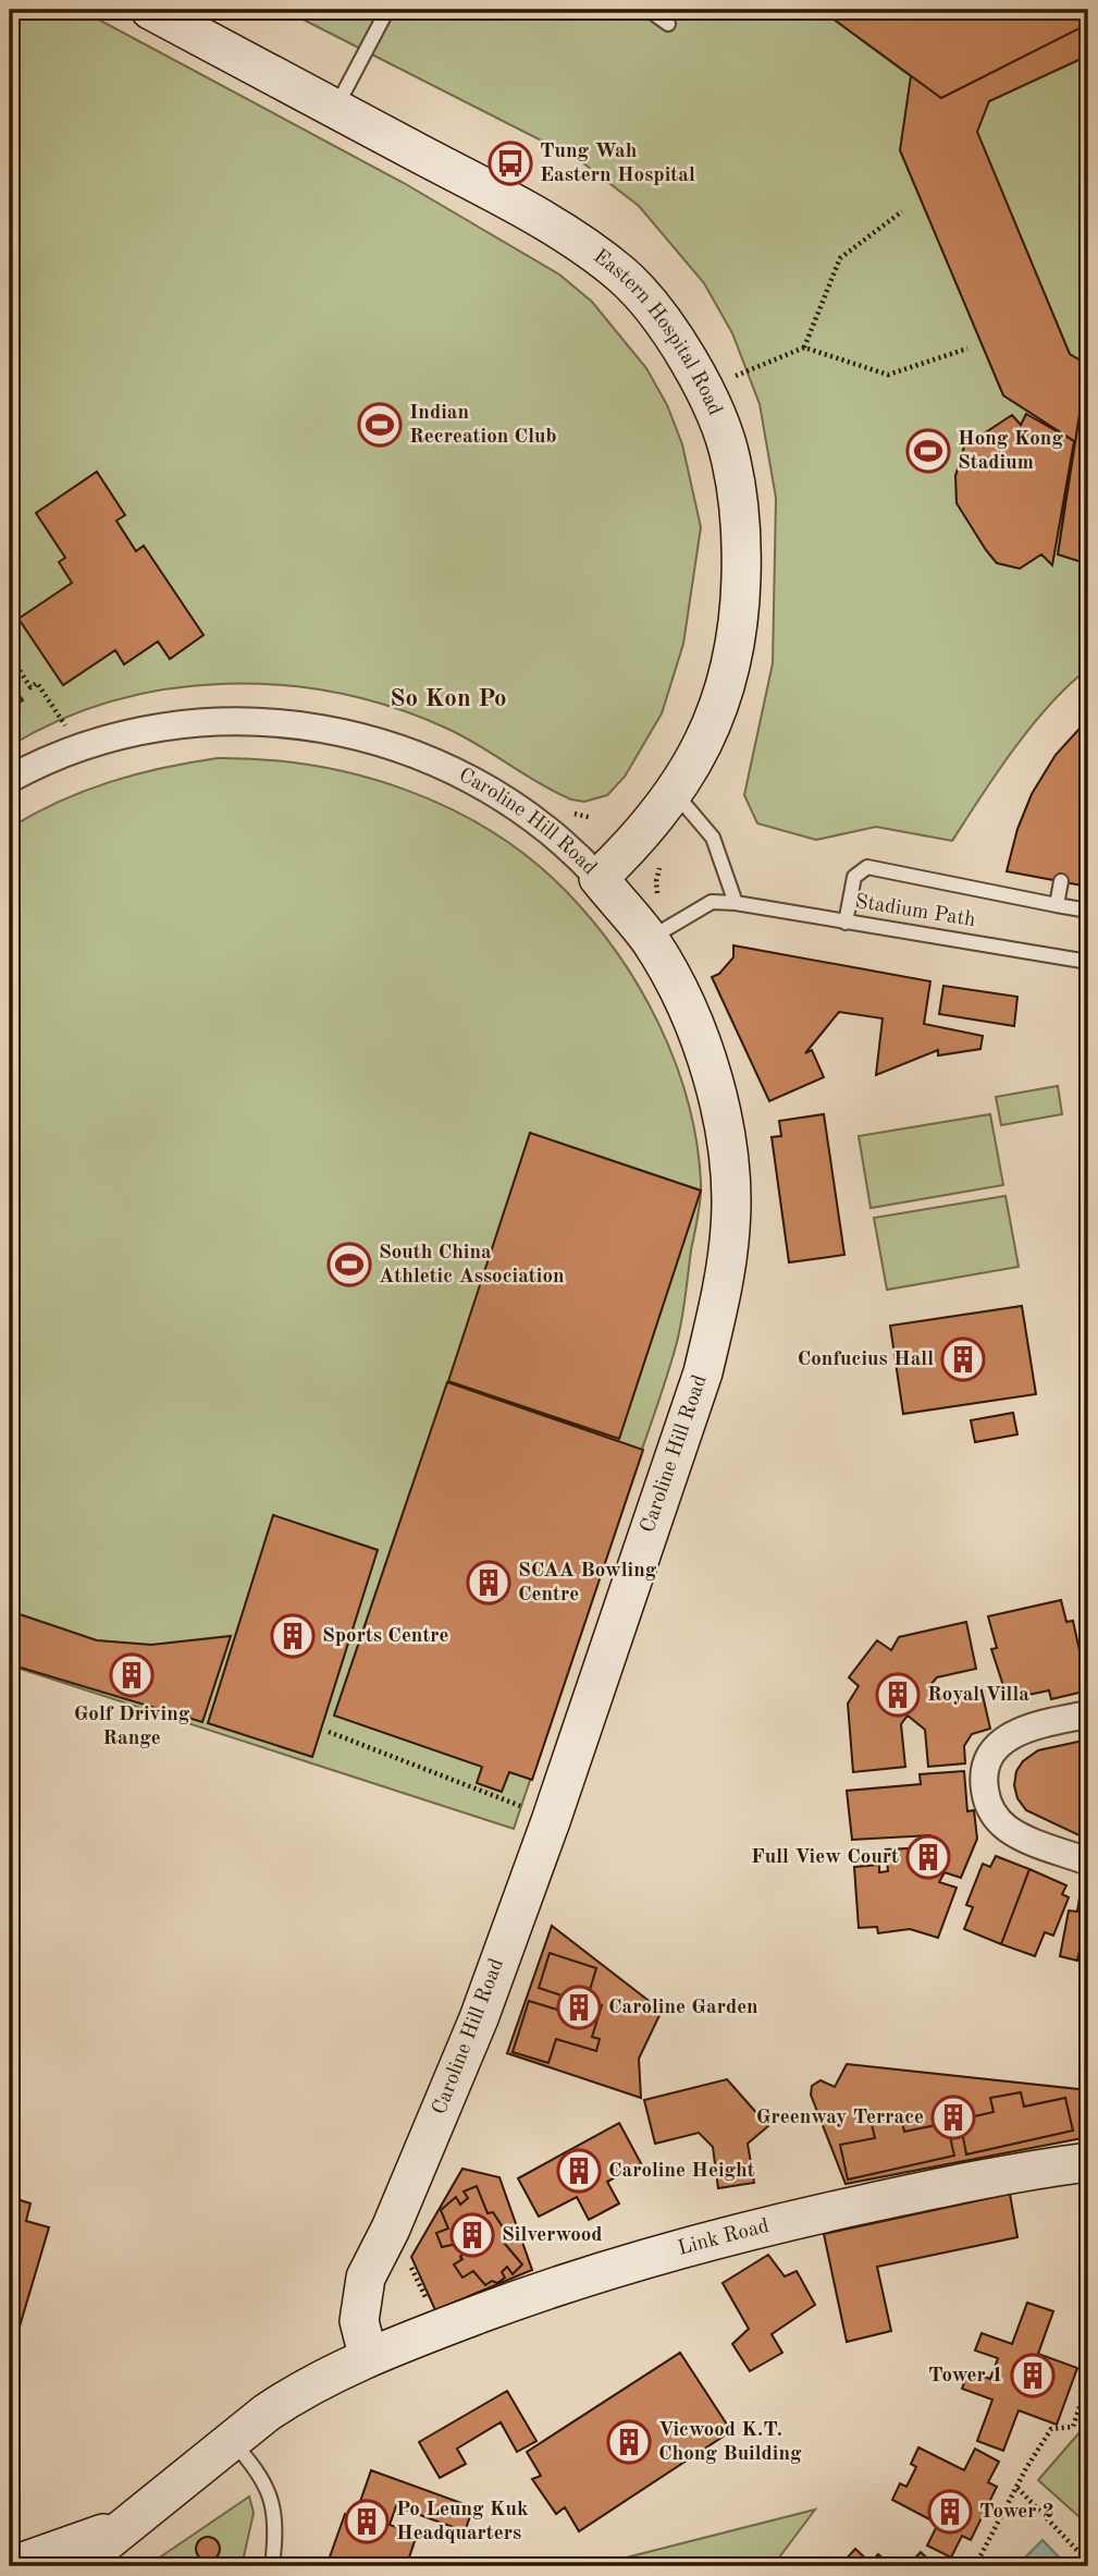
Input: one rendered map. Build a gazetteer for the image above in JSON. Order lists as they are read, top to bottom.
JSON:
{
  "streets": {
    "street": ["Eastern Hospital Road", "Caroline Hill Road", "Link Road"],
    "lane": ["Stadium Path"]
  },
  "crossings": [
    ["Eastern Hospital Road", "Caroline Hill Road"],
    ["Caroline Hill Road", "Stadium Path"],
    ["Caroline Hill Road", "Link Road"]
  ],
  "districts": ["So Kon Po"],
  "places": {
    "bus stop": ["Tung Wah Eastern Hospital"],
    "sports": ["Indian Recreation Club", "Hong Kong Stadium", "South China Athletic Association"],
    "building": [
      "Confucius Hall",
      "SCAA Bowling Centre",
      "Sports Centre",
      "Golf Driving Range",
      "Royal Villa",
      "Full View Court",
      "Caroline Garden",
      "Greenway Terrace",
      "Caroline Height",
      "Silverwood",
      "Tower 1",
      "Vicwood K.T. Chong Building",
      "Tower 2",
      "Po Leung Kuk Headquarters"
    ]
  }
}
